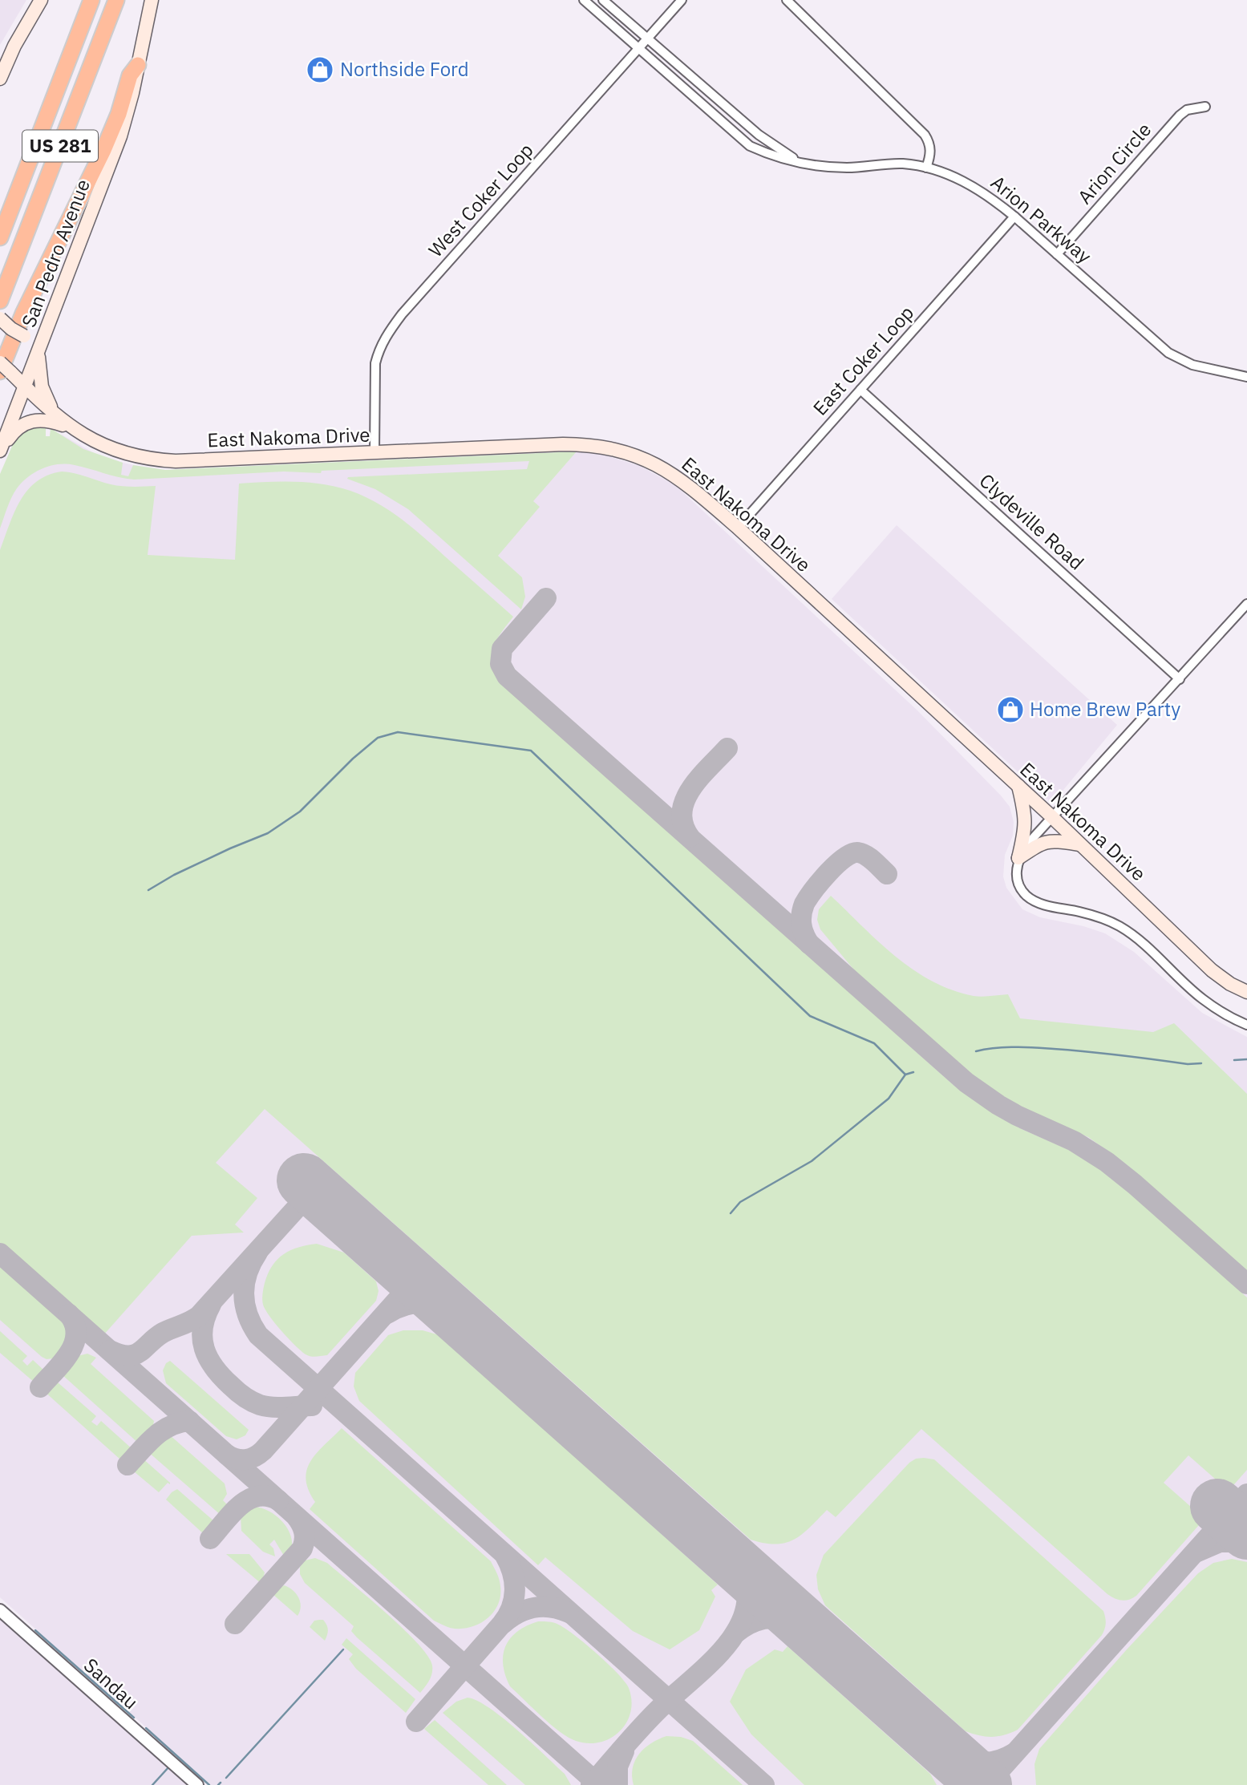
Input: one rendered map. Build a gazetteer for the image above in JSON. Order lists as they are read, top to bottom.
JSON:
{
  "streets": {
    "highway": ["US 281"],
    "main road": ["San Pedro Avenue", "East Nakoma Drive"],
    "street": [
      "Arion Circle",
      "West Coker Loop",
      "Arion Parkway",
      "East Coker Loop",
      "Clydeville Road",
      "Sandau"
    ]
  },
  "crossings": [
    ["Arion Circle", "Arion Parkway"],
    ["West Coker Loop", "Arion Parkway"],
    ["West Coker Loop", "East Nakoma Drive"],
    ["Arion Parkway", "East Coker Loop"],
    ["San Pedro Avenue", "East Nakoma Drive"],
    ["East Coker Loop", "East Nakoma Drive"],
    ["East Coker Loop", "Clydeville Road"]
  ],
  "places": {
    "shop": ["Northside Ford", "Home Brew Party"]
  }
}
